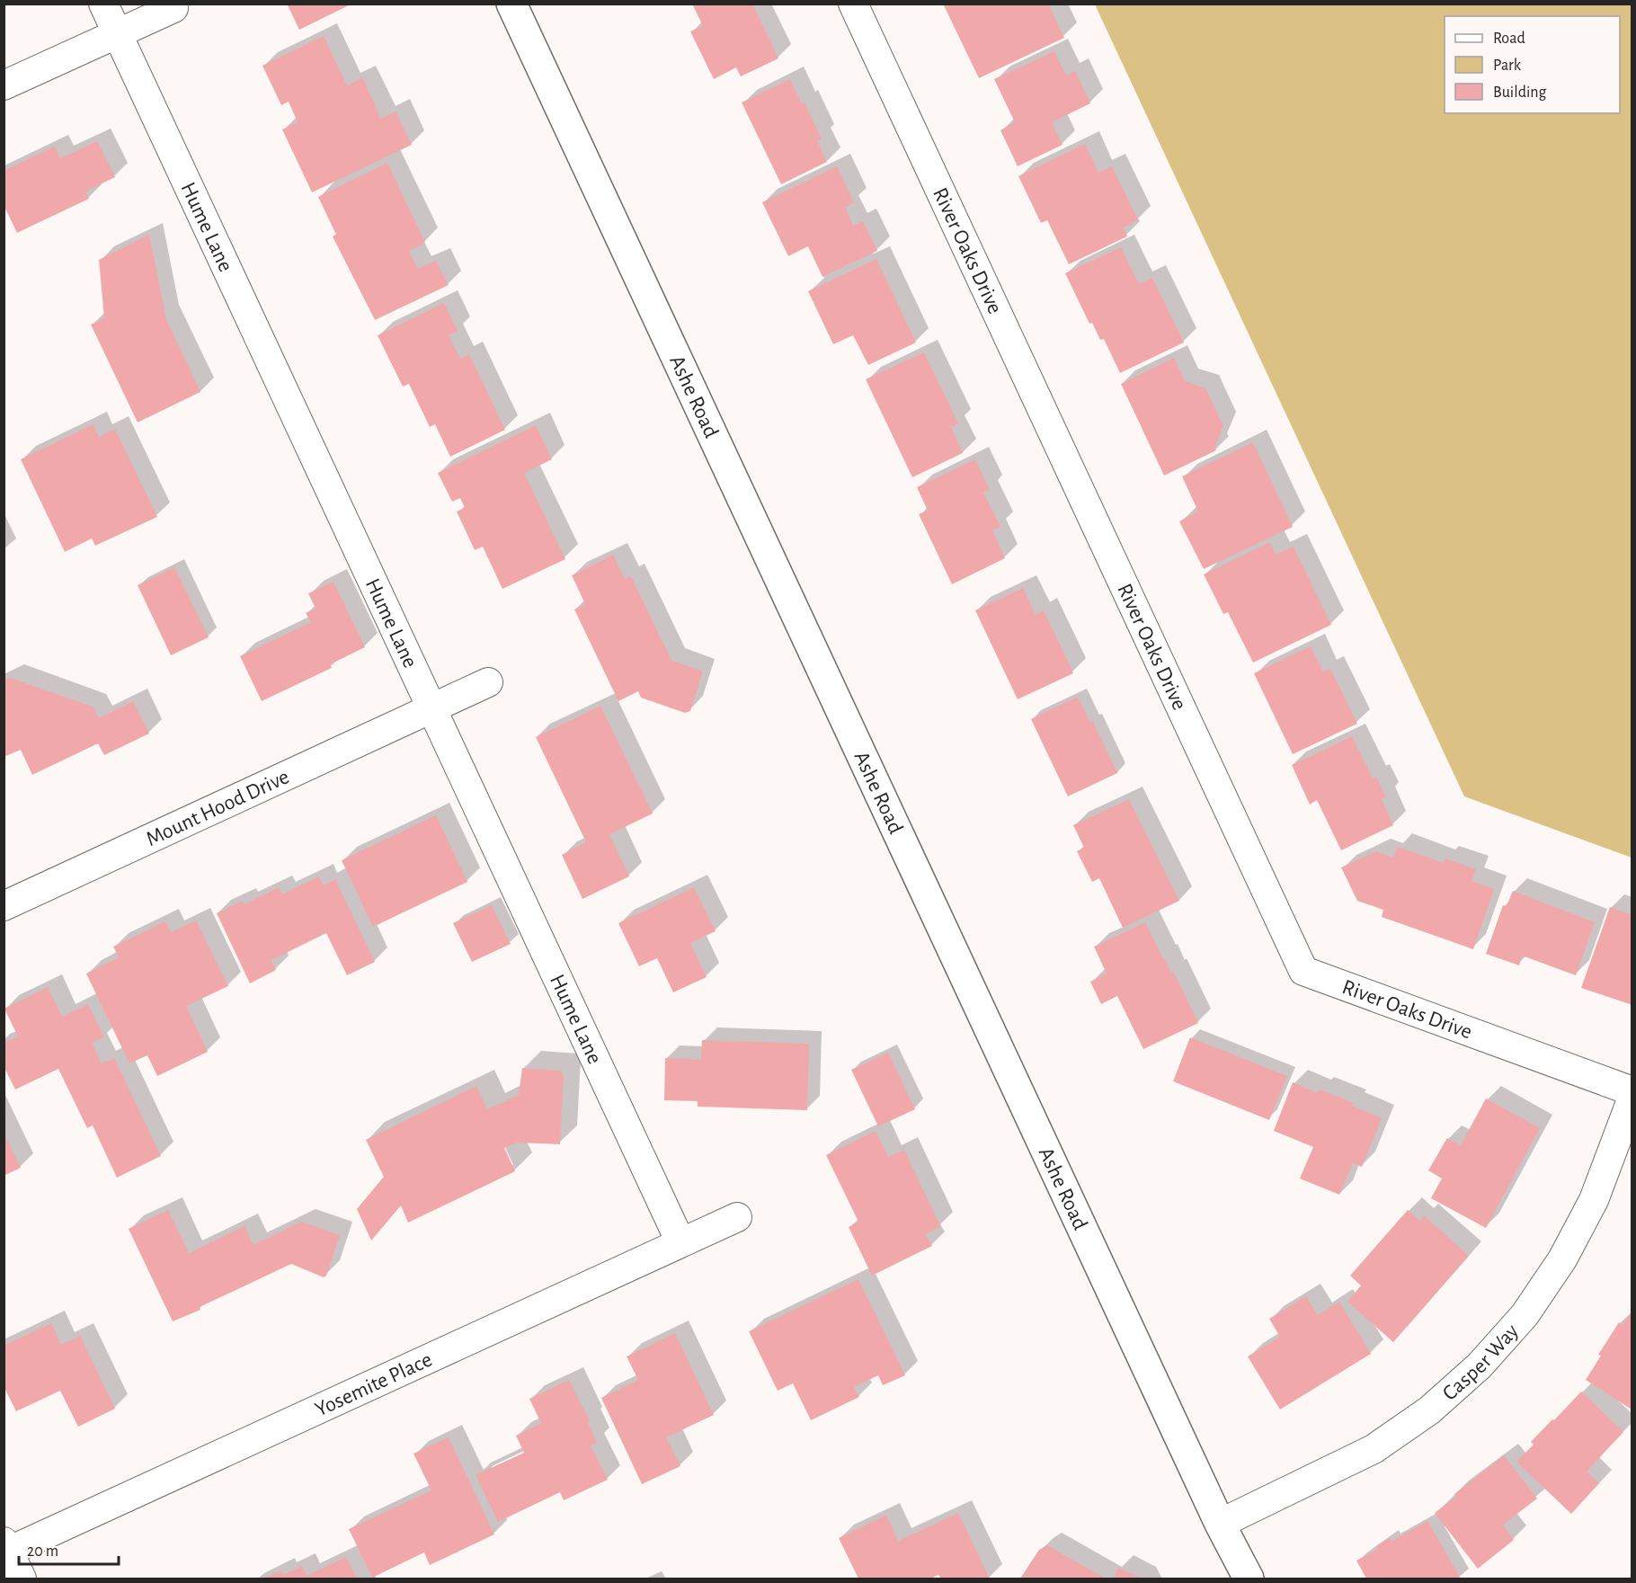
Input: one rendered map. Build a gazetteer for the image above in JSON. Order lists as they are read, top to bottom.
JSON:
{
  "streets": {
    "street": [
      "Hume Lane",
      "River Oaks Drive",
      "Ashe Road",
      "Mount Hood Drive",
      "Casper Way",
      "Yosemite Place"
    ]
  },
  "crossings": [
    ["Hume Lane", "Mount Hood Drive"],
    ["Hume Lane", "Yosemite Place"],
    ["Ashe Road", "Casper Way"]
  ],
  "legend": ["Road", "Park", "Building"],
  "scale_bar": "20 m"
}
